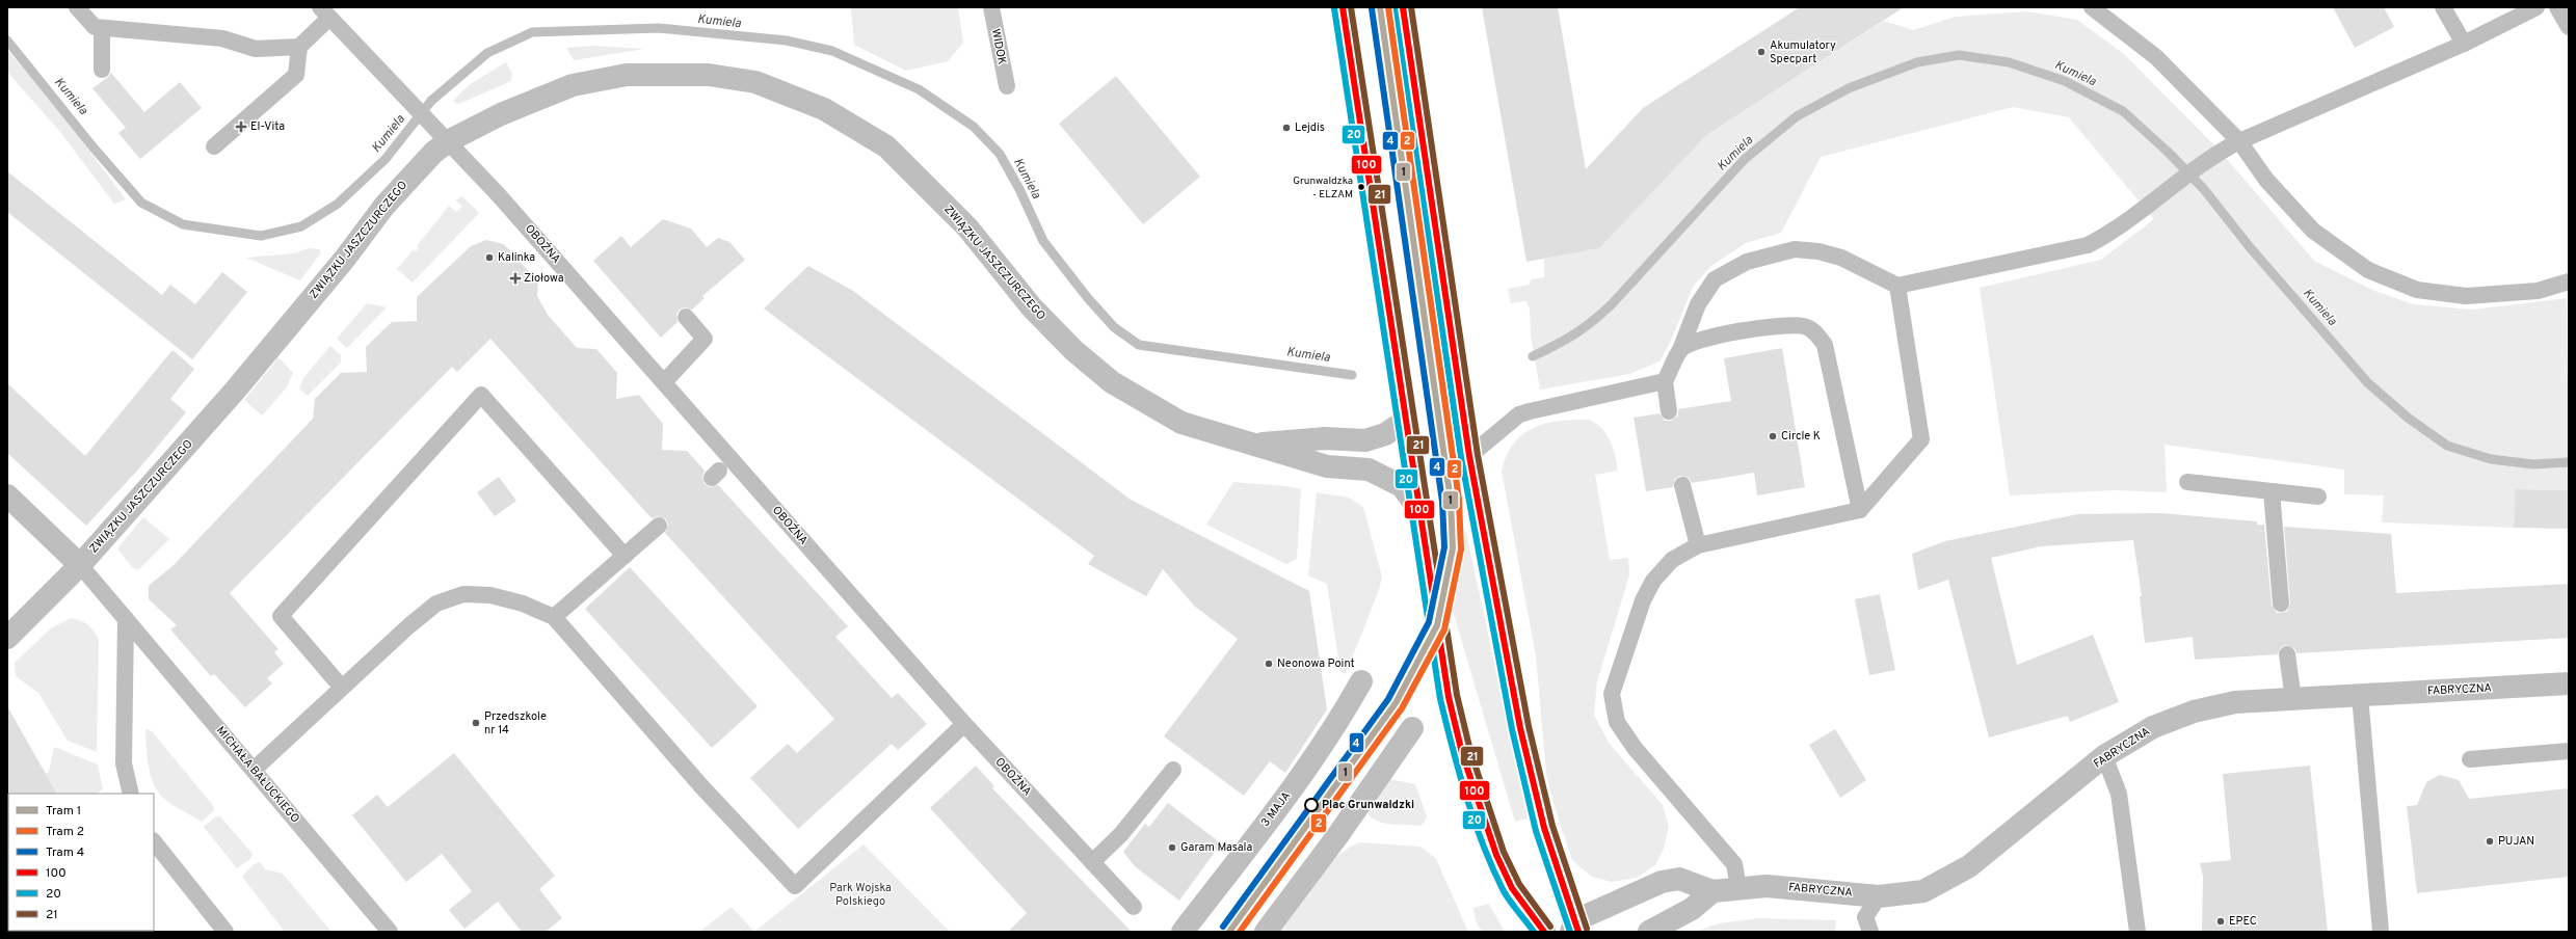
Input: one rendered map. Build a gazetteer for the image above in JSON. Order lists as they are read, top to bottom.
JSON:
{
  "streets": {
    "street": ["ZWIĄZKU JASZCZURCZEGO", "FABRYCZNA", "3 MAJA"],
    "lane": ["WIDOK", "OBOŹNA", "MICHAŁA BAŁUCKIEGO"]
  },
  "crossings": [
    ["ZWIĄZKU JASZCZURCZEGO", "OBOŹNA"],
    ["ZWIĄZKU JASZCZURCZEGO", "MICHAŁA BAŁUCKIEGO"]
  ],
  "water": ["Kumiela"],
  "parks": ["Park Wojska Polskiego"],
  "places": {
    "other": [
      "Akumulatory Specpart",
      "Lejdis",
      "Grunwaldzka - ELZAM",
      "Kalinka",
      "Circle K",
      "Neonowa Point",
      "Przedszkole nr 14",
      "Plac Grunwaldzki",
      "PUJAN",
      "Garam Masala",
      "EPEC"
    ],
    "health": ["El-Vita", "Ziołowa"]
  },
  "lines": [
    "tram line 1",
    "tram line 2",
    "transit line 100",
    "transit line 21",
    "tram line 4",
    "transit line 20"
  ],
  "legend": [
    "Tram 1",
    "Tram 2",
    "Tram 4",
    "100",
    "20",
    "21"
  ]
}
